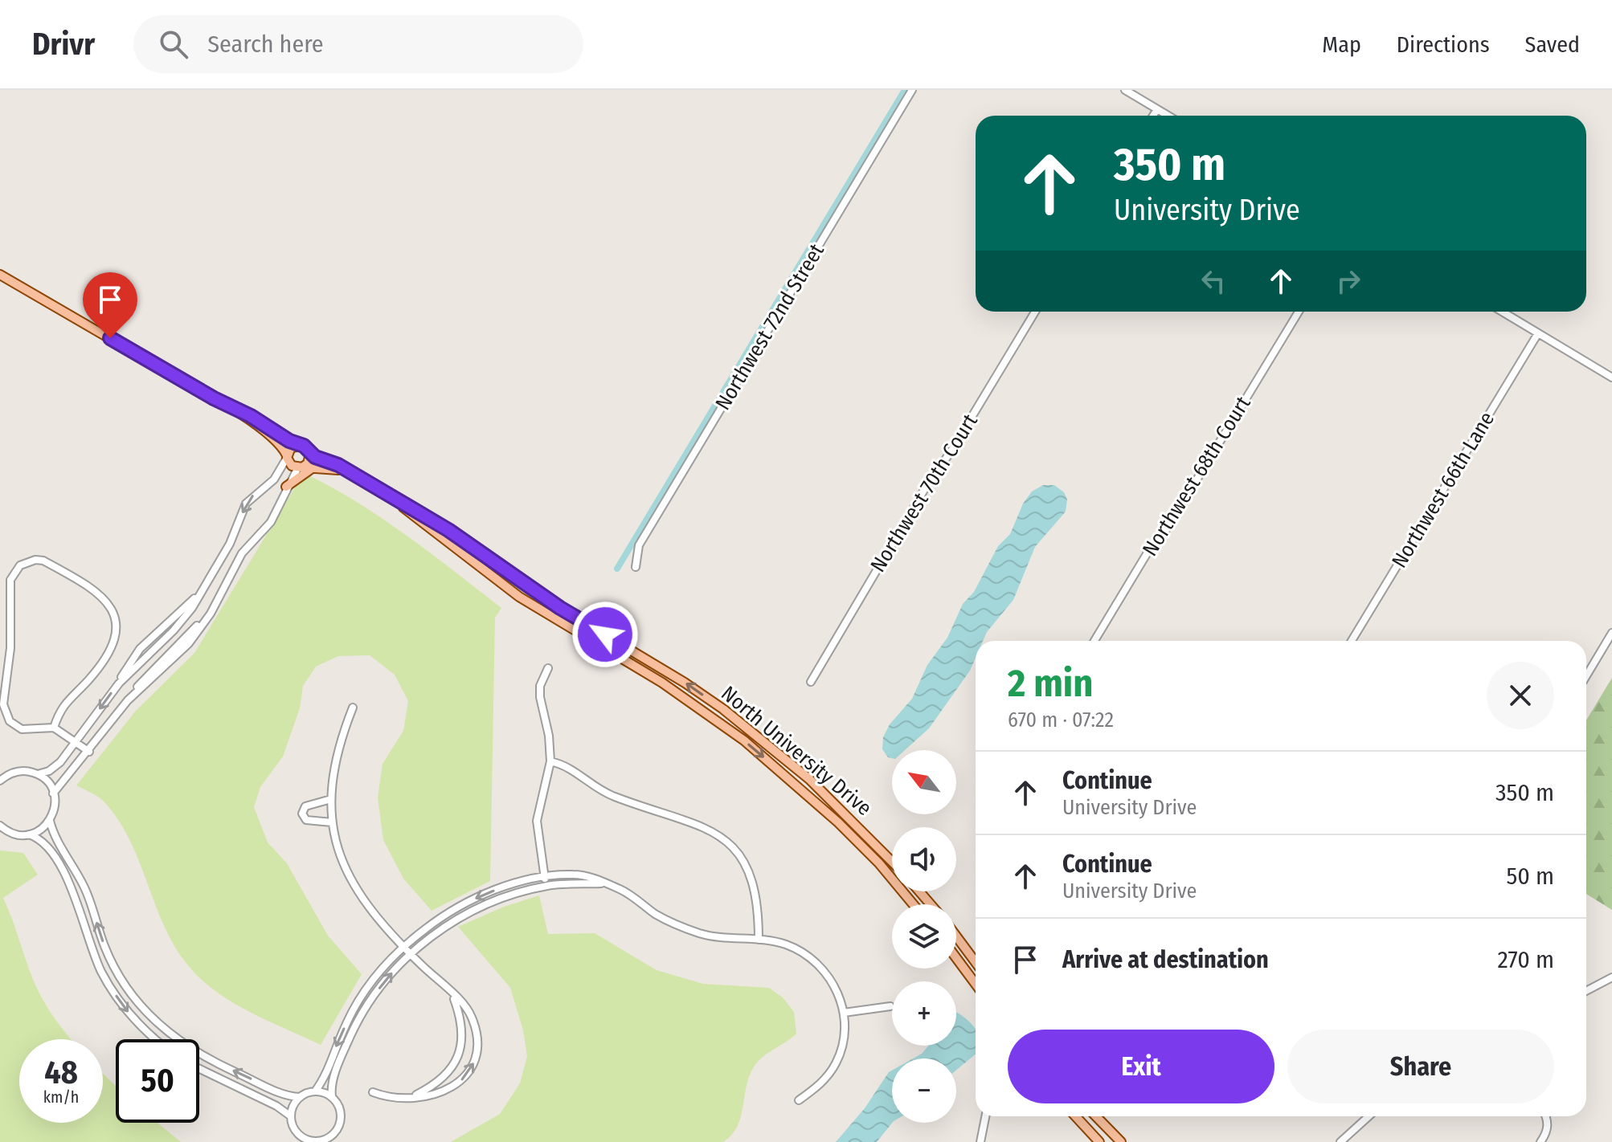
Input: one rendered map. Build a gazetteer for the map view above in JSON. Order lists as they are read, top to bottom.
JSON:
{
  "streets": {
    "main road": ["North University Drive"],
    "street": [
      "Northwest 72nd Street",
      "Northwest 68th Court",
      "Northwest 66th Lane",
      "Northwest 70th Court"
    ]
  },
  "north": "top left",
  "page": {
    "header": "Drivr",
    "search": "Search here",
    "nav": ["Map", "Directions", "Saved"],
    "turn": ["350 m", "University Drive"],
    "heading": ["2 min", "670 m · 07:22"],
    "map_buttons": ["+", "−"],
    "list": [
      {
        "name": "Continue",
        "note": "University Drive",
        "value": "350 m"
      },
      {
        "name": "Continue",
        "note": "University Drive",
        "value": "50 m"
      },
      {
        "name": "Arrive at destination",
        "value": "270 m"
      }
    ],
    "buttons": ["Exit", "Share"],
    "speed": "48 km/h",
    "limit": "50"
  }
}
